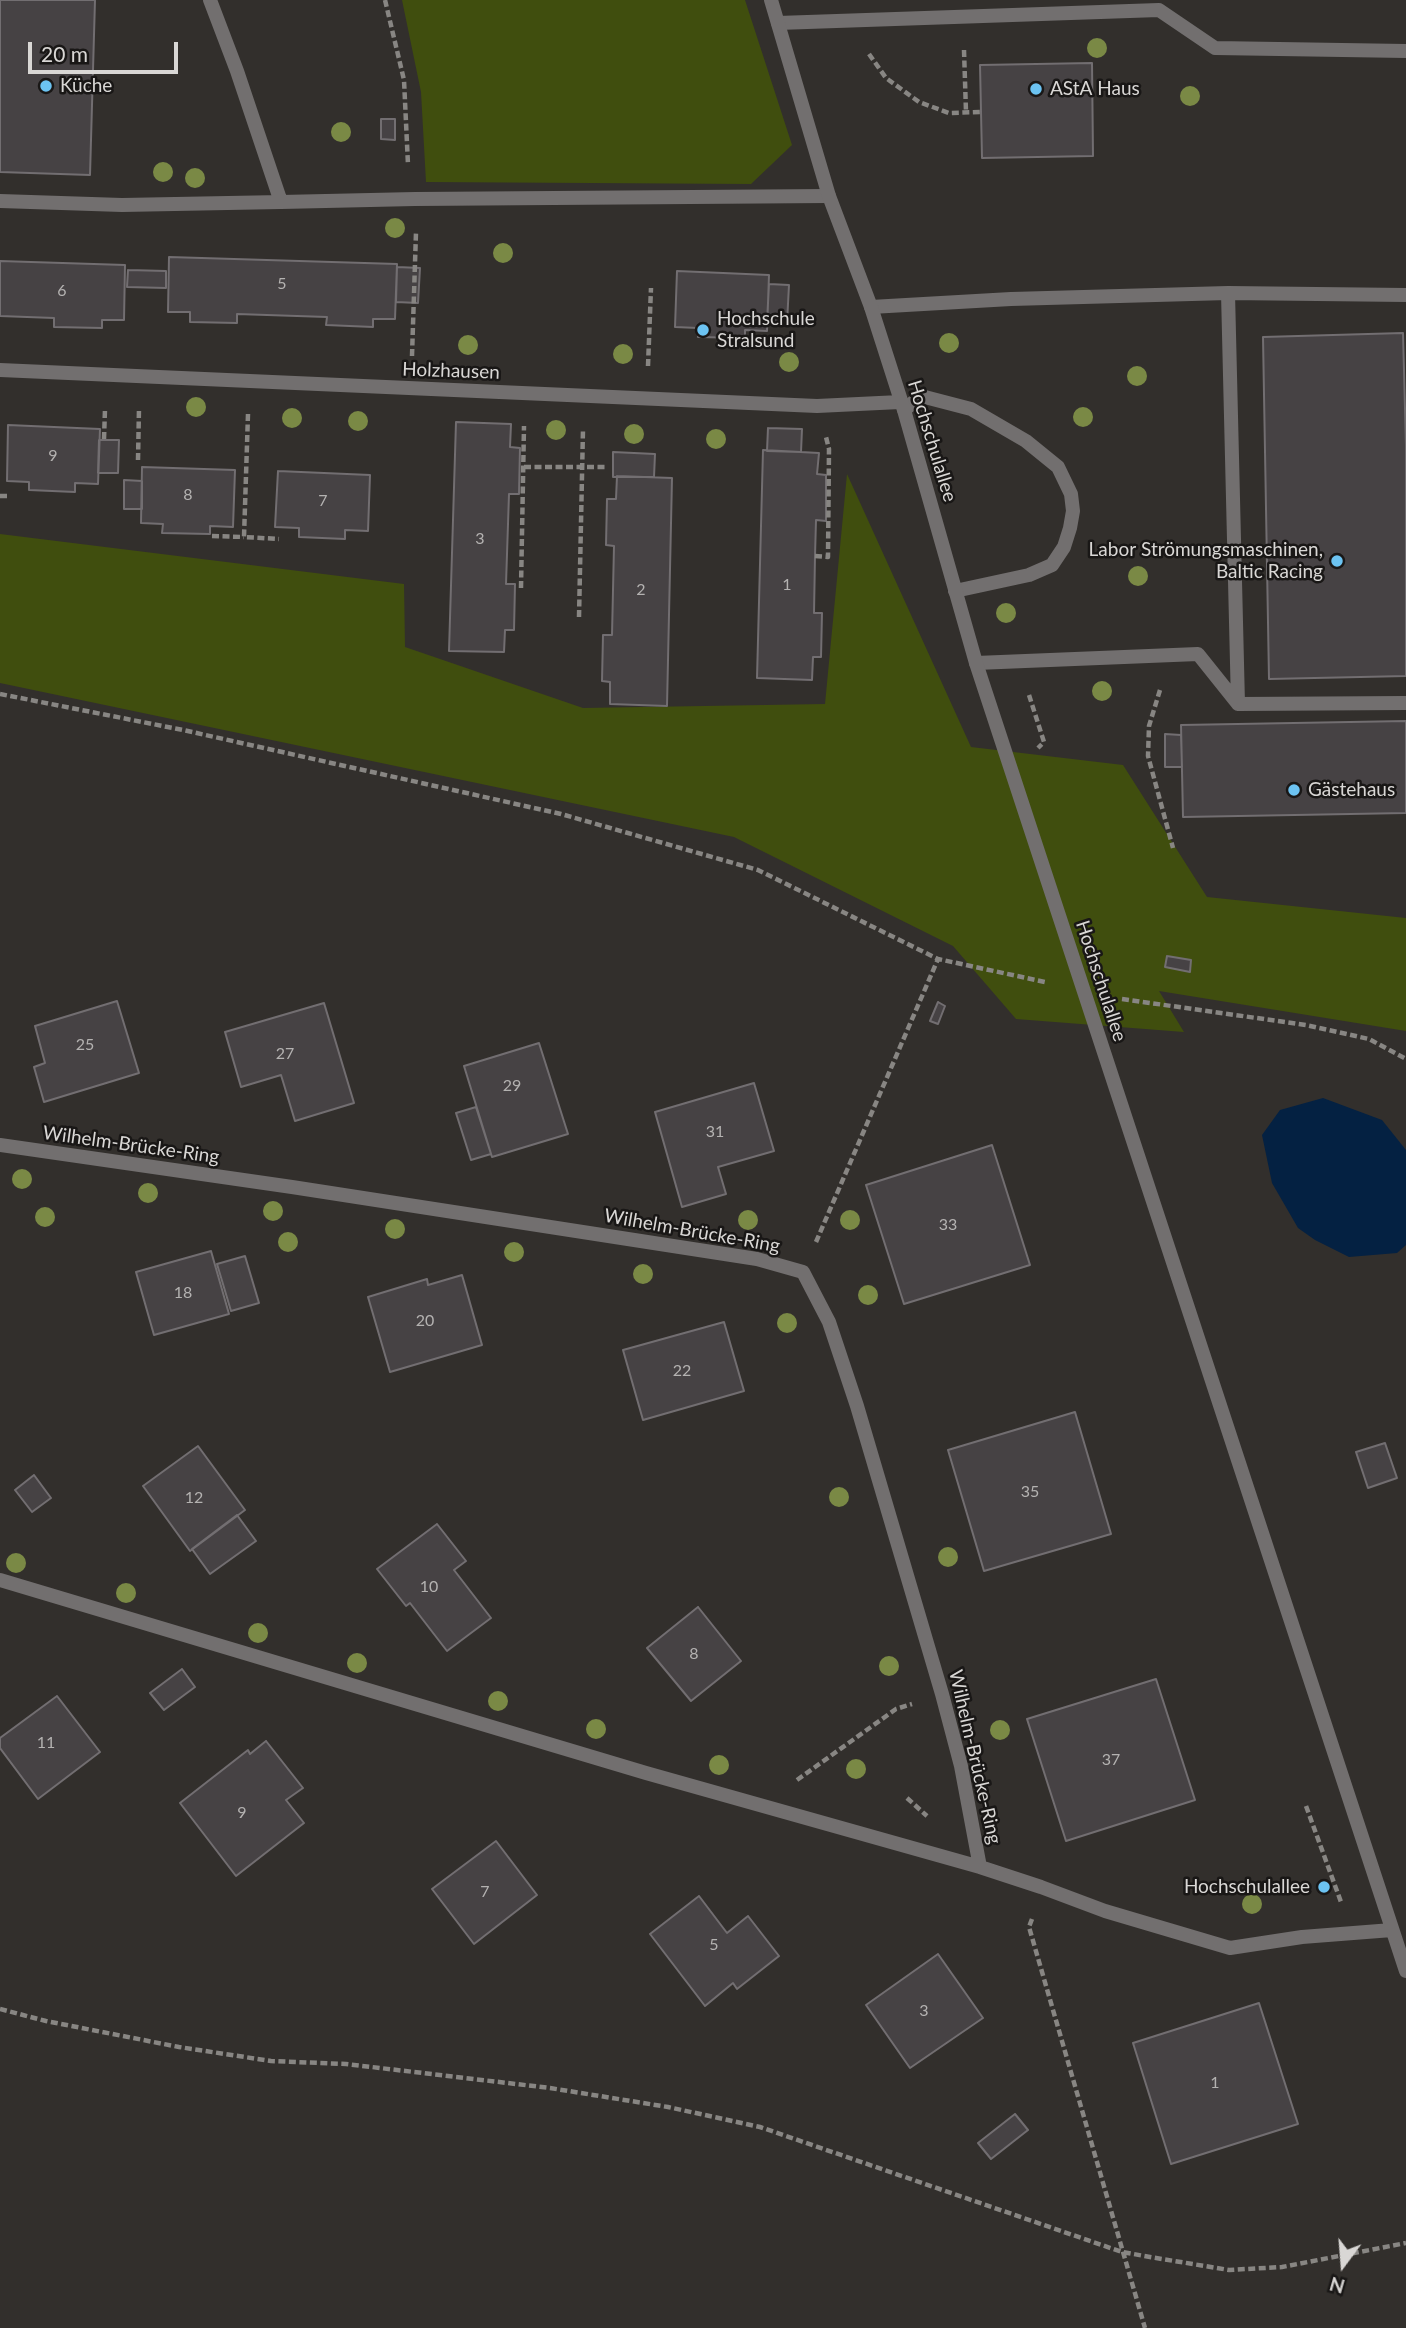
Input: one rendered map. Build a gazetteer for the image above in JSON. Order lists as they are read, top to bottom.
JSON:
{
  "streets": {
    "street": ["Holzhausen", "Hochschulallee", "Wilhelm-Brücke-Ring"]
  },
  "crossings": [
    ["Holzhausen", "Hochschulallee"],
    ["Hochschulallee", "Wilhelm-Brücke-Ring"]
  ],
  "places": [
    "Küche",
    "AStA Haus",
    "Hochschule Stralsund",
    "Labor Strömungsmaschinen, Baltic Racing",
    "Gästehaus",
    "Hochschulallee"
  ],
  "house_numbers": [
    "5",
    "6",
    "9",
    "8",
    "7",
    "3",
    "1",
    "2",
    "25",
    "27",
    "29",
    "31",
    "33",
    "18",
    "20",
    "22",
    "35",
    "12",
    "10",
    "8",
    "11",
    "37",
    "9",
    "7",
    "5",
    "3",
    "1"
  ],
  "scale_bar": "20 m",
  "north": "bottom"
}
